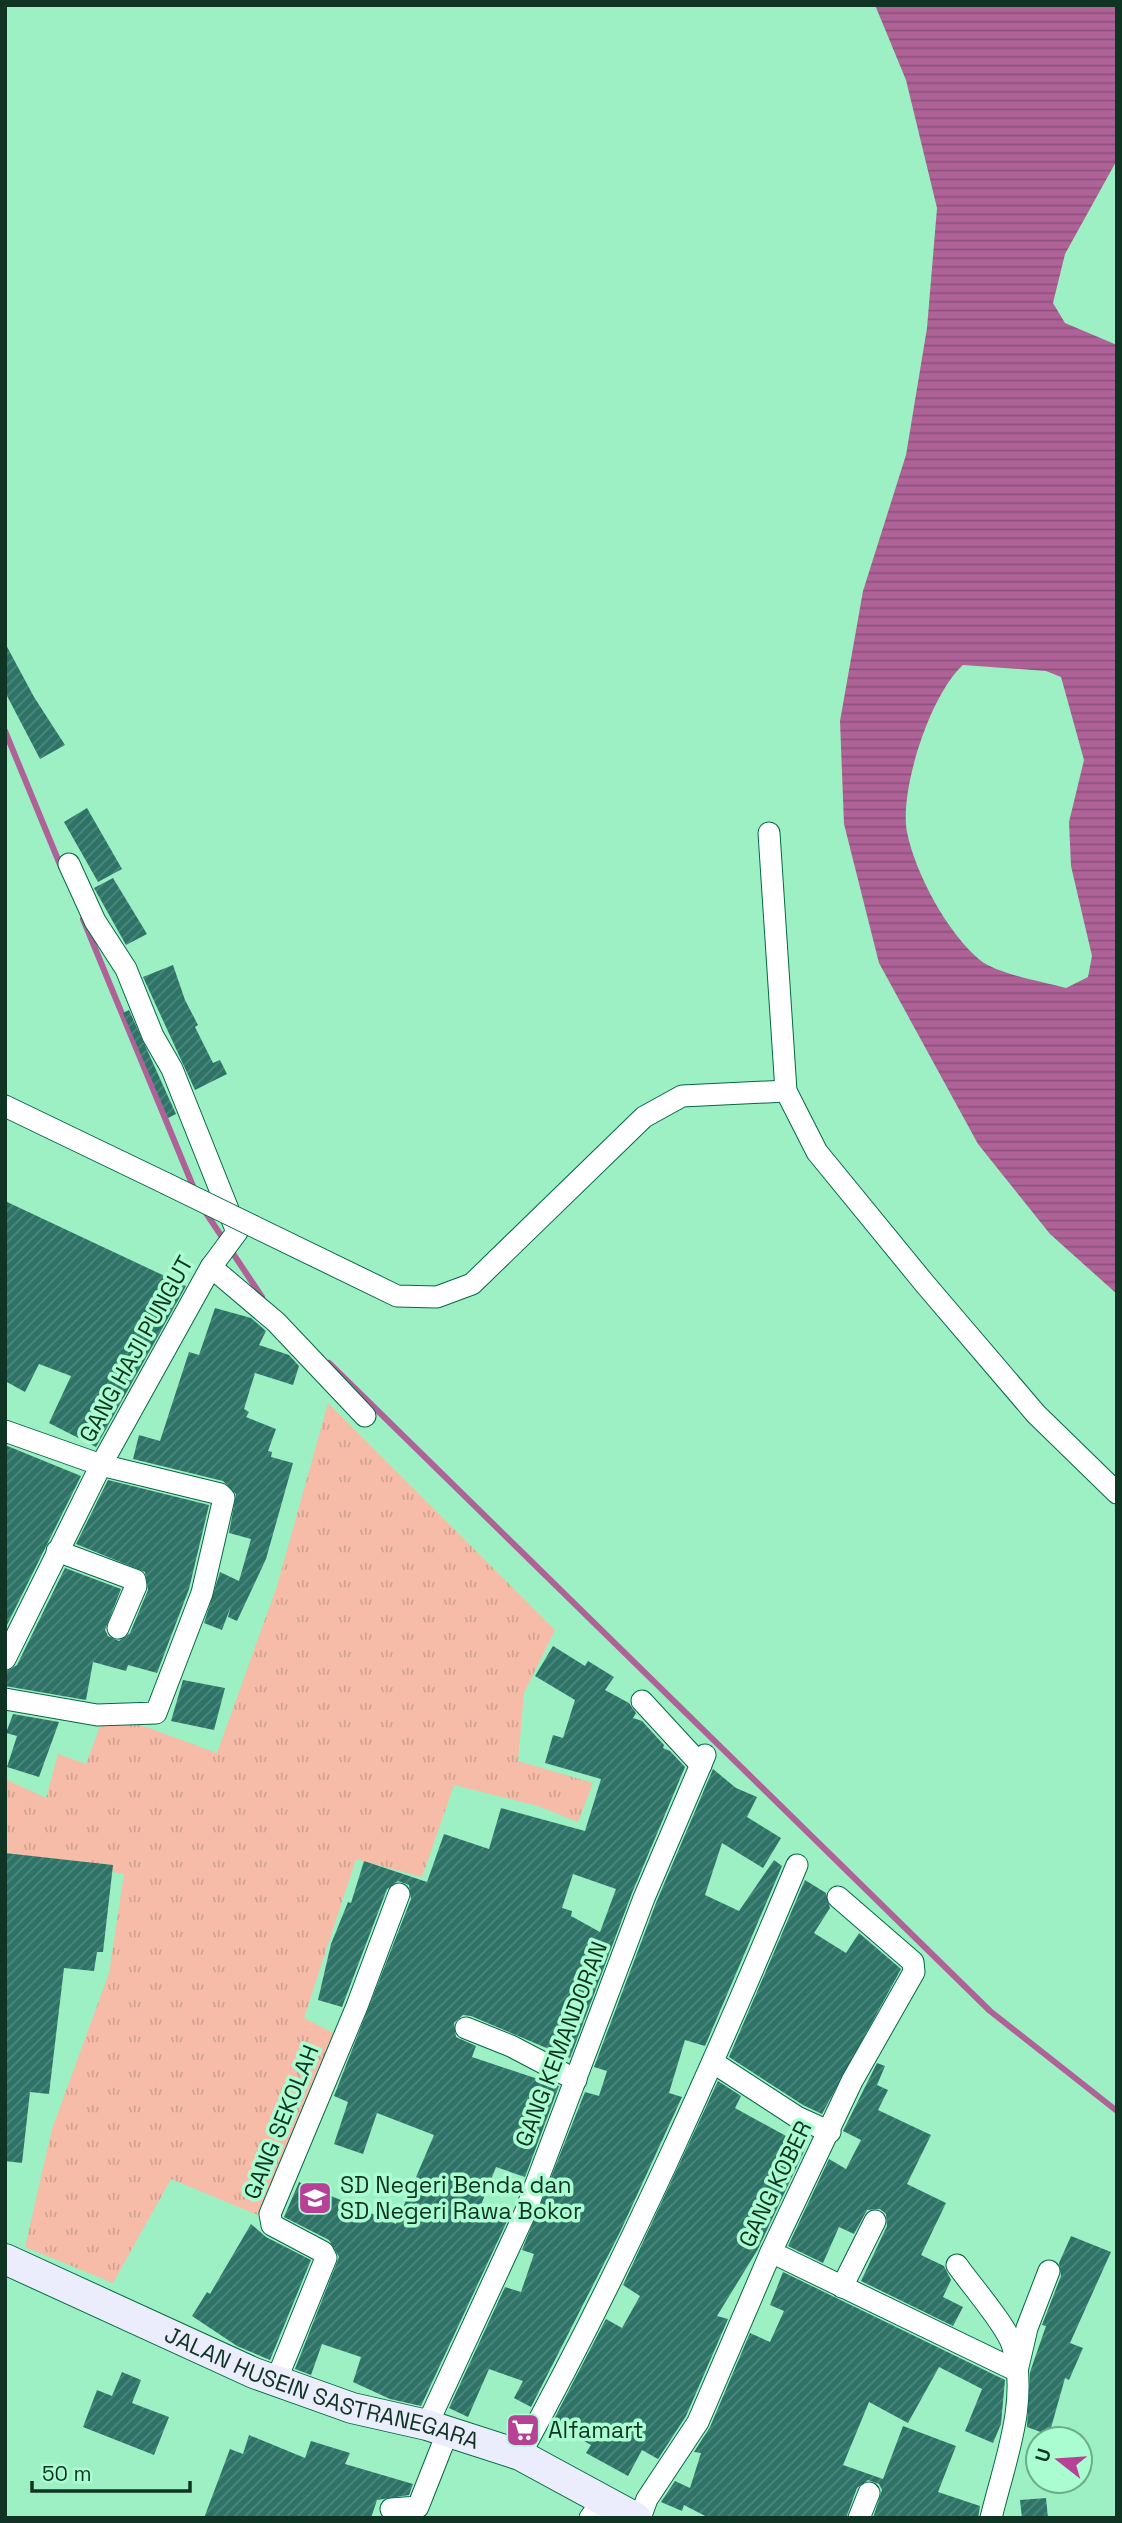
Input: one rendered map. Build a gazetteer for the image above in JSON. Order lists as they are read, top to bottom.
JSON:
{
  "streets": {
    "main road": ["JALAN HUSEIN SASTRANEGARA"],
    "street": [
      "GANG HAJI PUNGUT",
      "GANG KEMANDORAN",
      "GANG SEKOLAH",
      "GANG KOBER"
    ]
  },
  "crossings": [
    ["GANG KEMANDORAN", "JALAN HUSEIN SASTRANEGARA"],
    ["GANG SEKOLAH", "JALAN HUSEIN SASTRANEGARA"],
    ["GANG KOBER", "JALAN HUSEIN SASTRANEGARA"]
  ],
  "places": {
    "school or university": ["SD Negeri Benda dan SD Negeri Rawa Bokor"],
    "supermarket": ["Alfamart"]
  },
  "scale_bar": "50 m",
  "north": "left"
}
